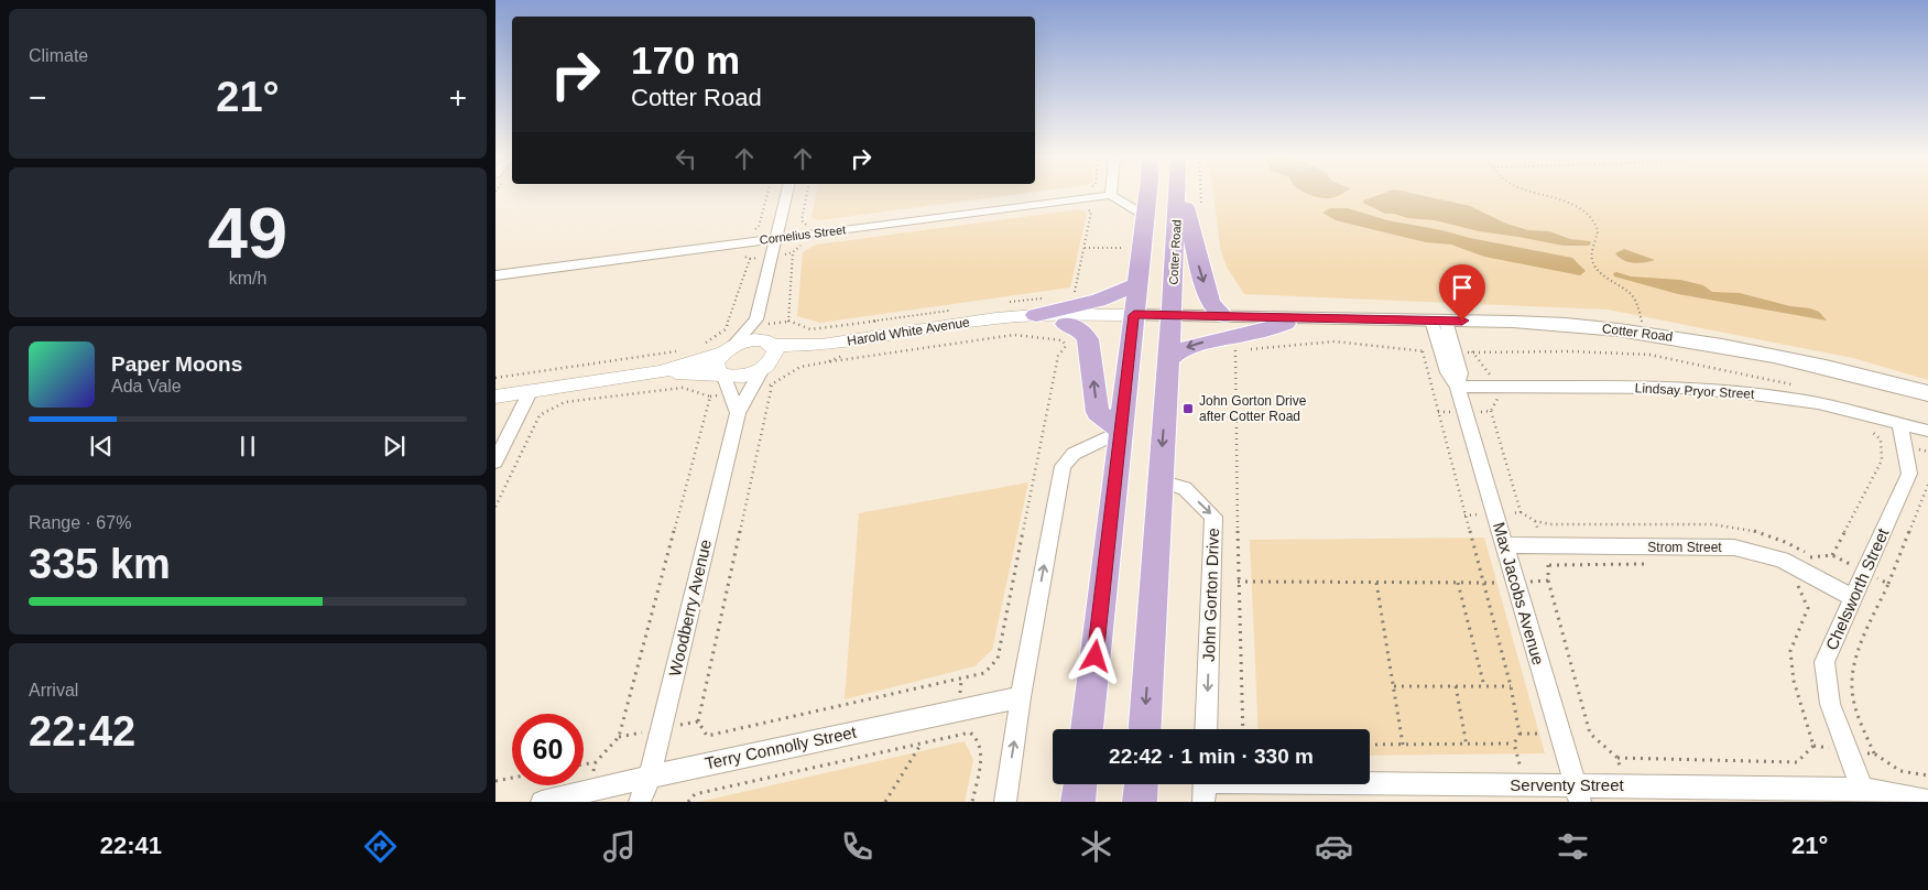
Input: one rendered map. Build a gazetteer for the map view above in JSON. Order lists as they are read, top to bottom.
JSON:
{
  "streets": {
    "main road": ["Cotter Road"],
    "street": [
      "Cornelius Street",
      "Harold White Avenue",
      "Lindsay Pryor Street",
      "Strom Street",
      "Chelsworth Street",
      "Max Jacobs Avenue",
      "John Gorton Drive",
      "Woodberry Avenue",
      "Terry Connolly Street",
      "Serventy Street"
    ]
  },
  "crossings": [
    ["Cotter Road", "Harold White Avenue"],
    ["Cotter Road", "Max Jacobs Avenue"],
    ["Harold White Avenue", "Woodberry Avenue"],
    ["Lindsay Pryor Street", "Chelsworth Street"],
    ["Lindsay Pryor Street", "Max Jacobs Avenue"],
    ["Strom Street", "Chelsworth Street"],
    ["Strom Street", "Max Jacobs Avenue"],
    ["Chelsworth Street", "Serventy Street"],
    ["Max Jacobs Avenue", "Serventy Street"],
    ["Woodberry Avenue", "Terry Connolly Street"]
  ],
  "one_way": ["John Gorton Drive"],
  "places": {
    "transit": ["John Gorton Drive after Cotter Road"]
  },
  "page": {
    "tile": [
      "Climate",
      ["49", "km/h"],
      ["Range · 67%", "335 km"],
      ["Arrival", "22:42"]
    ],
    "turn": ["170 m", "Cotter Road"],
    "heat": ["−", "21°", "+"],
    "song": ["Paper Moons", "Ada Vale"],
    "limit": "60",
    "trip": "22:42 · 1 min · 330 m",
    "tabs": ["22:41", "21°"]
  }
}
